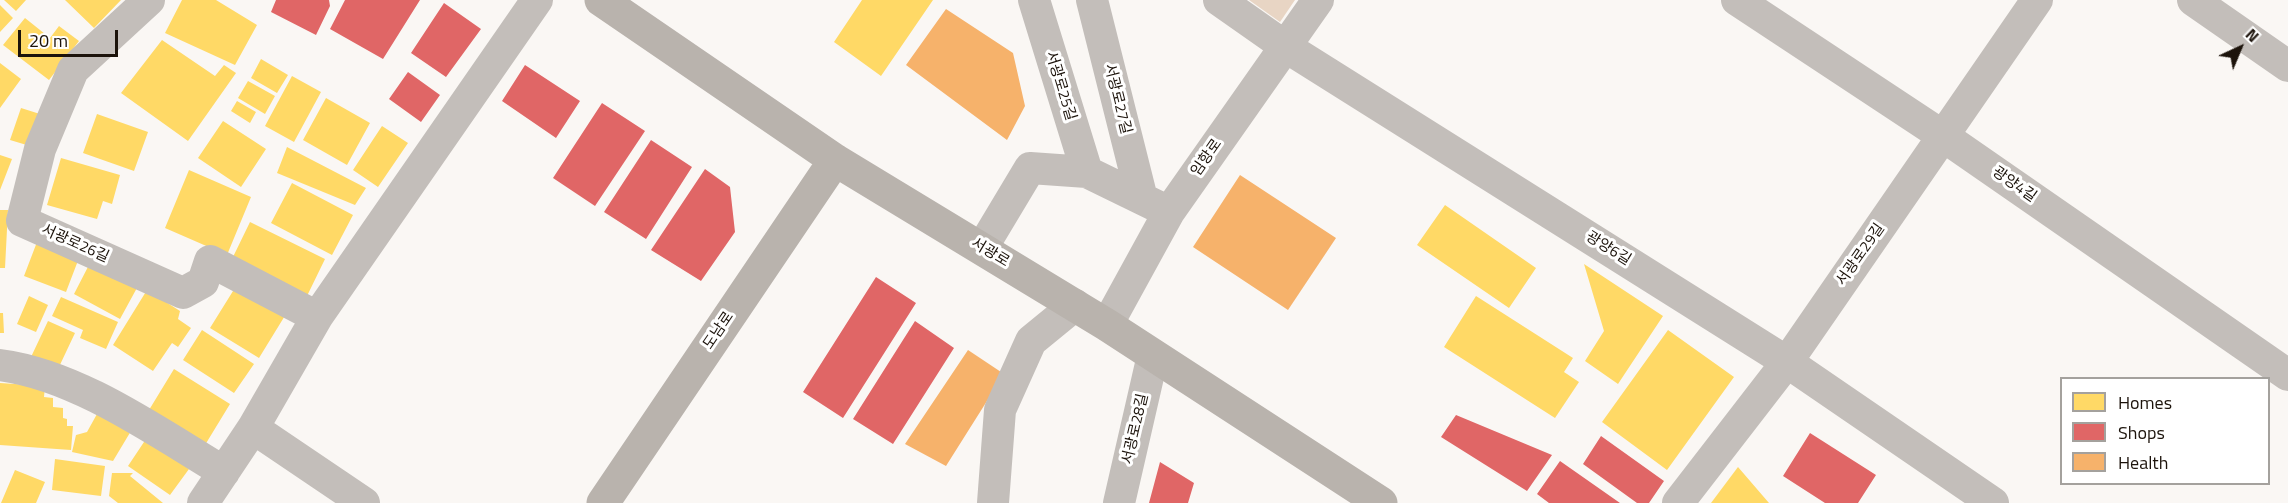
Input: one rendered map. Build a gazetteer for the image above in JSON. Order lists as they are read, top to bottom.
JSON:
{
  "streets": {
    "main road": ["서광로", "도남로"],
    "street": [
      "서광로25길",
      "서광로27길",
      "임항로",
      "광양4길",
      "서광로26길",
      "광양6길",
      "서광로29길",
      "서광로28길"
    ]
  },
  "crossings": [
    ["서광로27길", "임항로"],
    ["임항로", "광양6길"],
    ["임항로", "서광로"],
    ["광양4길", "서광로29길"],
    ["광양6길", "서광로29길"],
    ["서광로", "도남로"],
    ["서광로", "서광로28길"]
  ],
  "legend": ["Homes", "Shops", "Health"],
  "scale_bar": "20 m",
  "north": "top right"
}
